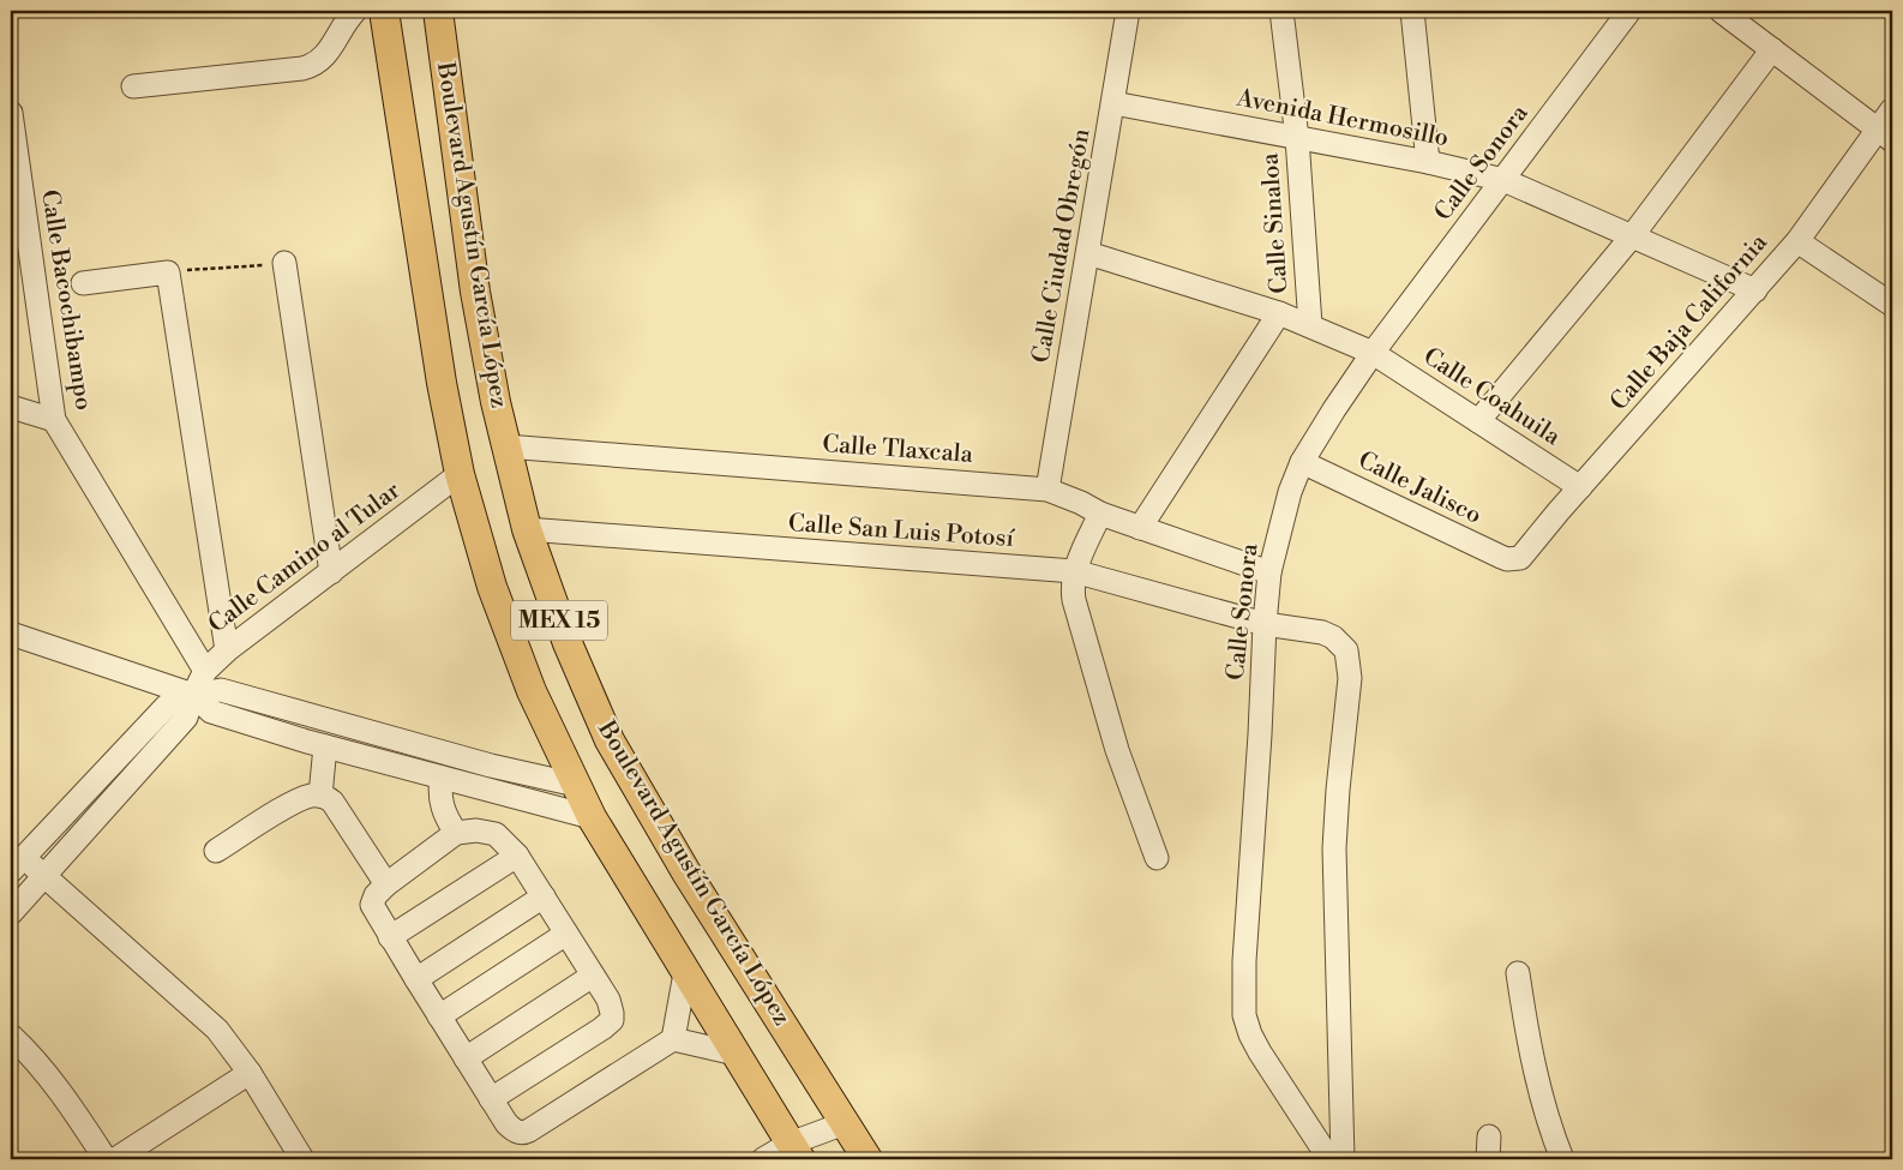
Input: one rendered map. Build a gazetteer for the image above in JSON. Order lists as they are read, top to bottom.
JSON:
{
  "streets": {
    "main road": ["Boulevard Agustín García López", "MEX 15"],
    "street": [
      "Avenida Hermosillo",
      "Calle Sonora",
      "Calle Sinaloa",
      "Calle Ciudad Obregón",
      "Calle Bacochibampo",
      "Calle Baja California",
      "Calle Coahuila",
      "Calle Tlaxcala",
      "Calle Jalisco",
      "Calle San Luis Potosí",
      "Calle Camino al Tular"
    ]
  },
  "crossings": [
    ["Avenida Hermosillo", "Calle Sonora"],
    ["Avenida Hermosillo", "Calle Sinaloa"],
    ["Avenida Hermosillo", "Calle Ciudad Obregón"],
    ["Avenida Hermosillo", "Calle Baja California"],
    ["Calle Sonora", "Calle Coahuila"],
    ["Calle Sonora", "Calle Tlaxcala"],
    ["Calle Sonora", "Calle Jalisco"],
    ["Calle Sonora", "Calle San Luis Potosí"],
    ["Calle Sinaloa", "Calle Coahuila"],
    ["Calle Sinaloa", "Calle Tlaxcala"],
    ["Boulevard Agustín García López", "Calle Tlaxcala"],
    ["Boulevard Agustín García López", "Calle San Luis Potosí"],
    ["Calle Ciudad Obregón", "Calle Coahuila"],
    ["Calle Ciudad Obregón", "Calle Tlaxcala"],
    ["Calle Bacochibampo", "Calle Camino al Tular"],
    ["Calle Baja California", "Calle Coahuila"],
    ["Calle Baja California", "Calle Jalisco"],
    ["Calle Camino al Tular", "MEX 15"]
  ]
}
